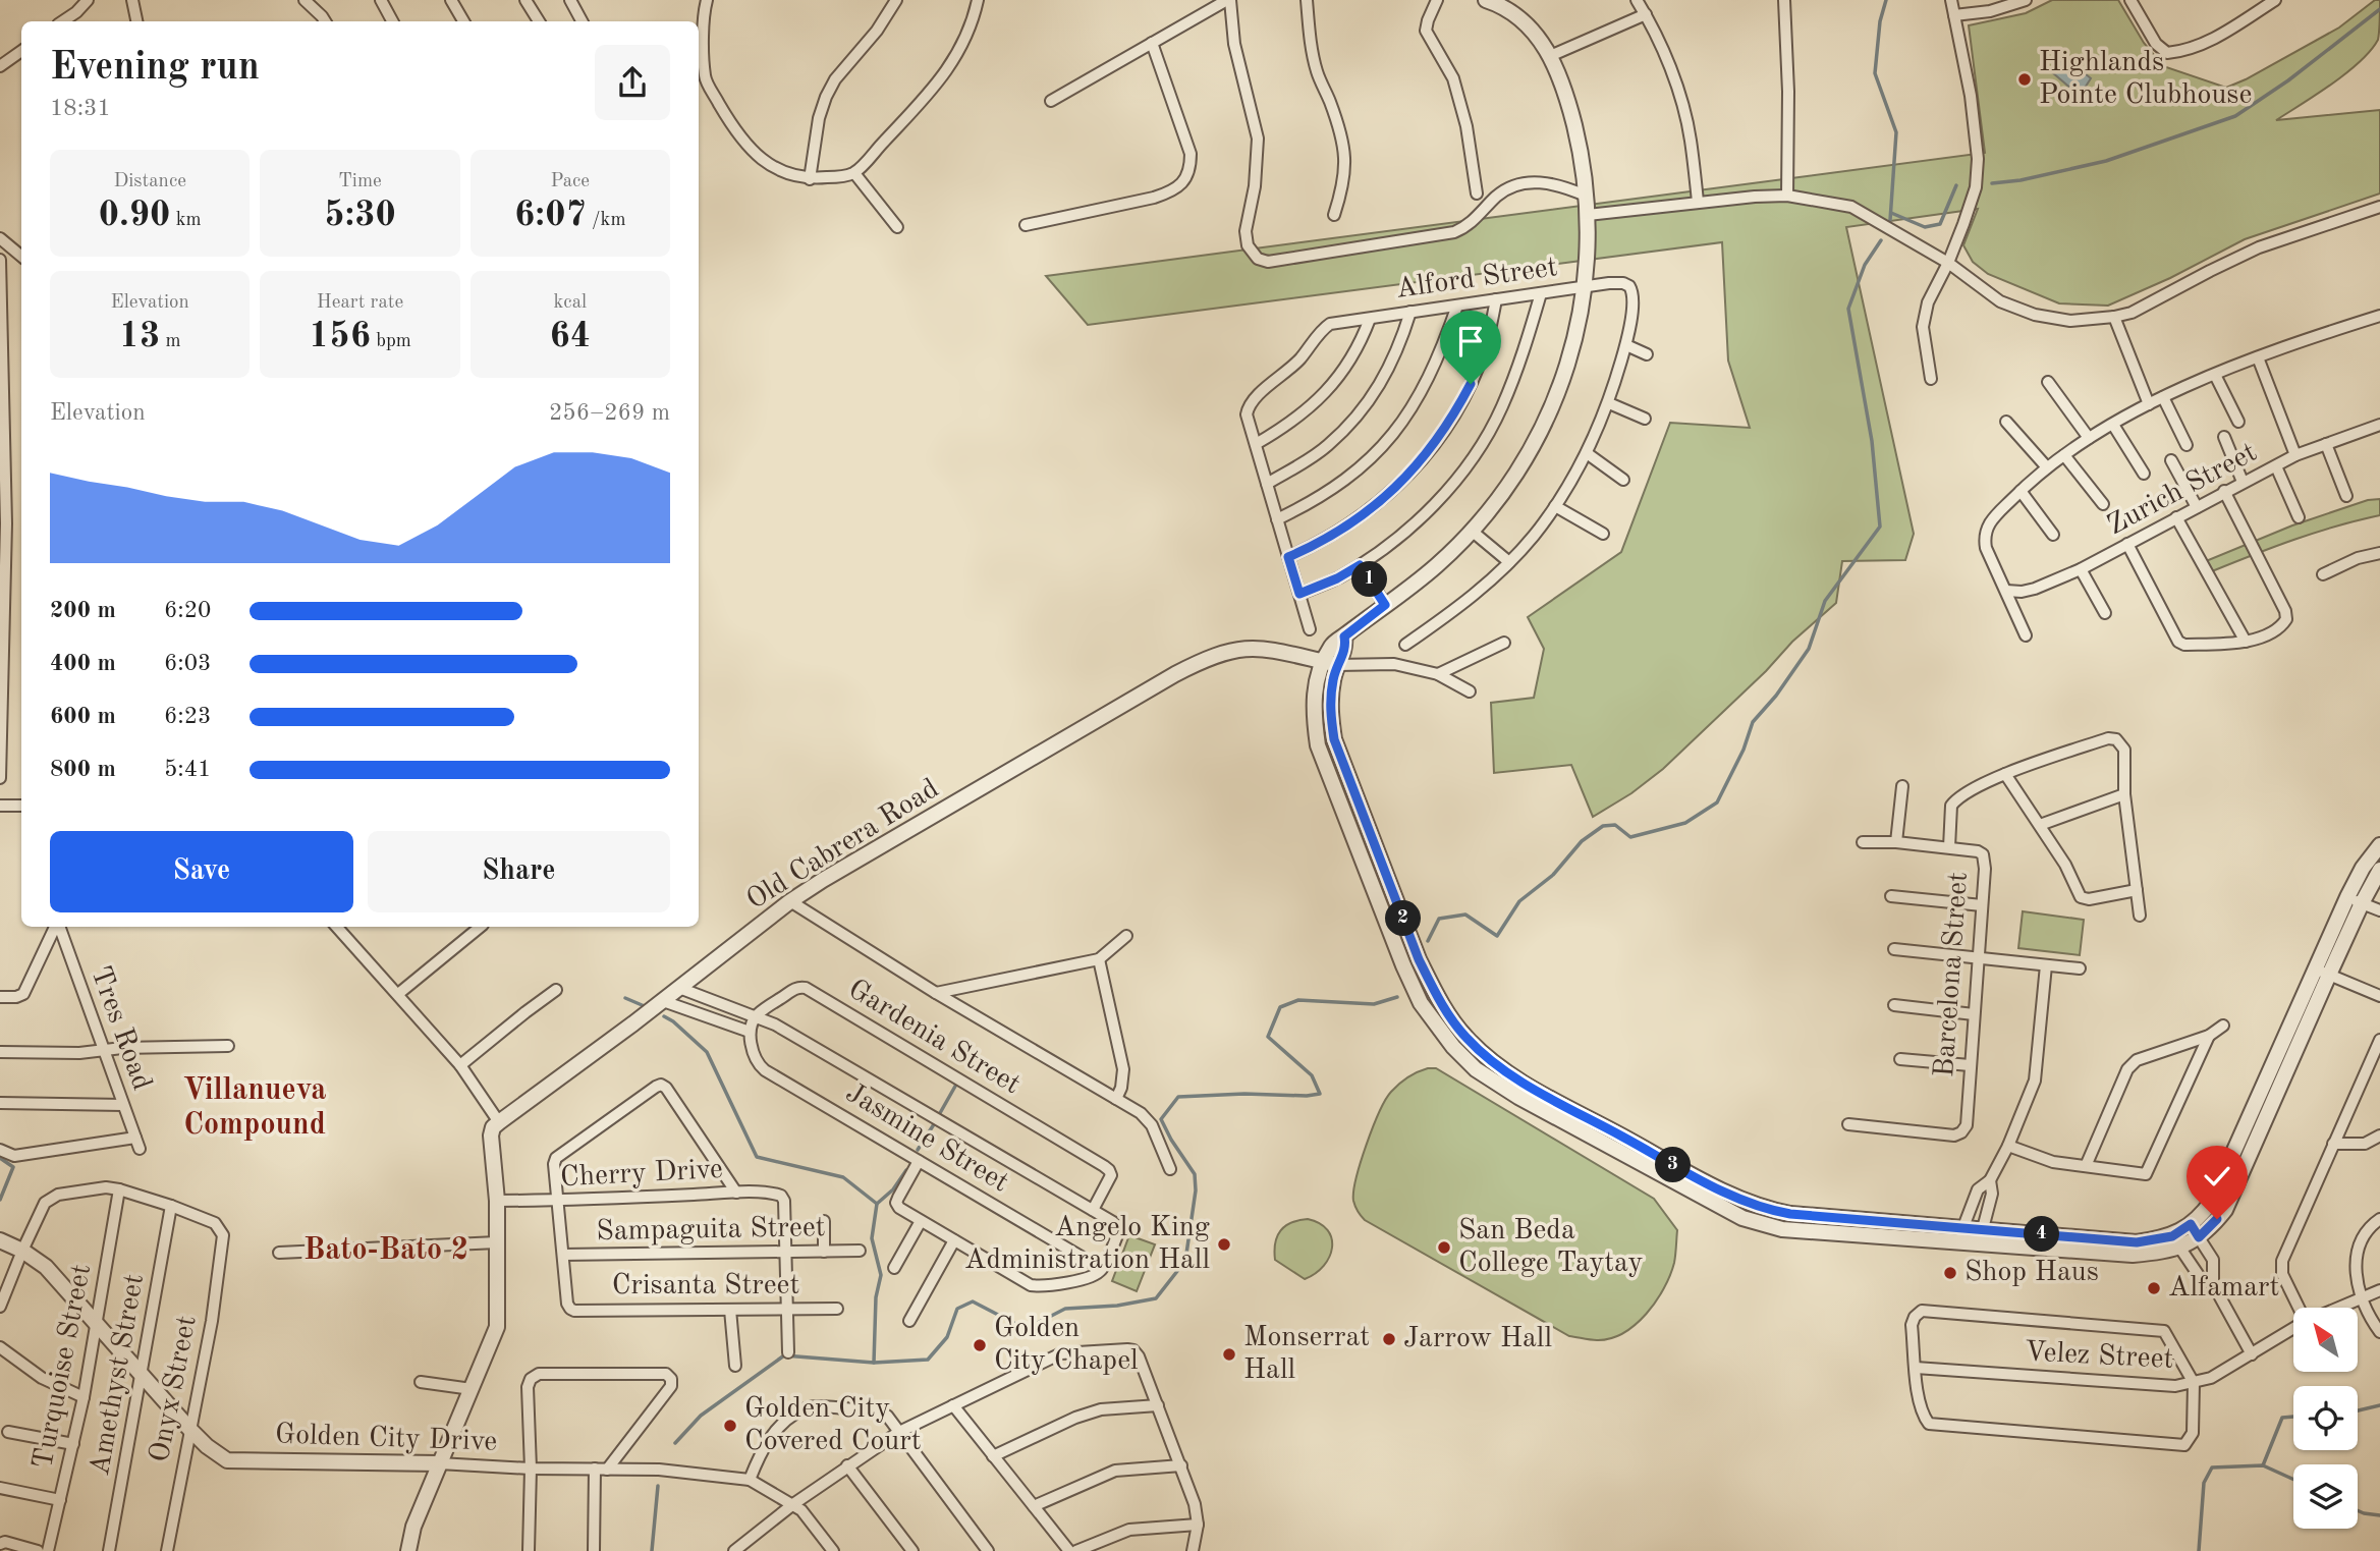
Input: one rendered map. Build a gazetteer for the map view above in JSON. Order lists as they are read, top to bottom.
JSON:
{
  "streets": {
    "street": [
      "Alford Street",
      "Zurich Street",
      "Old Cabrera Road",
      "Barcelona Street",
      "Tres Road",
      "Gardenia Street",
      "Jasmine Street",
      "Cherry Drive",
      "Sampaguita Street",
      "Crisanta Street",
      "Velez Street",
      "Turquoise Street",
      "Amethyst Street",
      "Onyx Street",
      "Golden City Drive"
    ]
  },
  "crossings": [
    ["Cherry Drive", "Sampaguita Street"],
    ["Sampaguita Street", "Crisanta Street"],
    ["Turquoise Street", "Golden City Drive"],
    ["Amethyst Street", "Onyx Street"],
    ["Amethyst Street", "Golden City Drive"],
    ["Onyx Street", "Golden City Drive"]
  ],
  "districts": ["Villanueva Compound", "Bato-Bato 2"],
  "places": [
    "Highlands Pointe Clubhouse",
    "Angelo King Administration Hall",
    "San Beda College Taytay",
    "Shop Haus",
    "Alfamart",
    "Jarrow Hall",
    "Golden City Chapel",
    "Monserrat Hall",
    "Golden City Covered Court"
  ],
  "north": "top left",
  "page": {
    "heading": ["Evening run", "18:31"],
    "stats": [
      ["Distance", "0.90 km"],
      ["Time", "5:30"],
      ["Pace", "6:07 /km"],
      ["Elevation", "13 m"],
      ["Heart rate", "156 bpm"],
      ["kcal", "64"]
    ],
    "chart": ["Elevation", "256–269 m"],
    "pins": [
      "1",
      "2",
      "3",
      "4"
    ],
    "list": [
      {
        "name": "200 m",
        "note": "6:20"
      },
      {
        "name": "400 m",
        "note": "6:03"
      },
      {
        "name": "600 m",
        "note": "6:23"
      },
      {
        "name": "800 m",
        "note": "5:41"
      }
    ],
    "buttons": ["Save", "Share"]
  }
}
